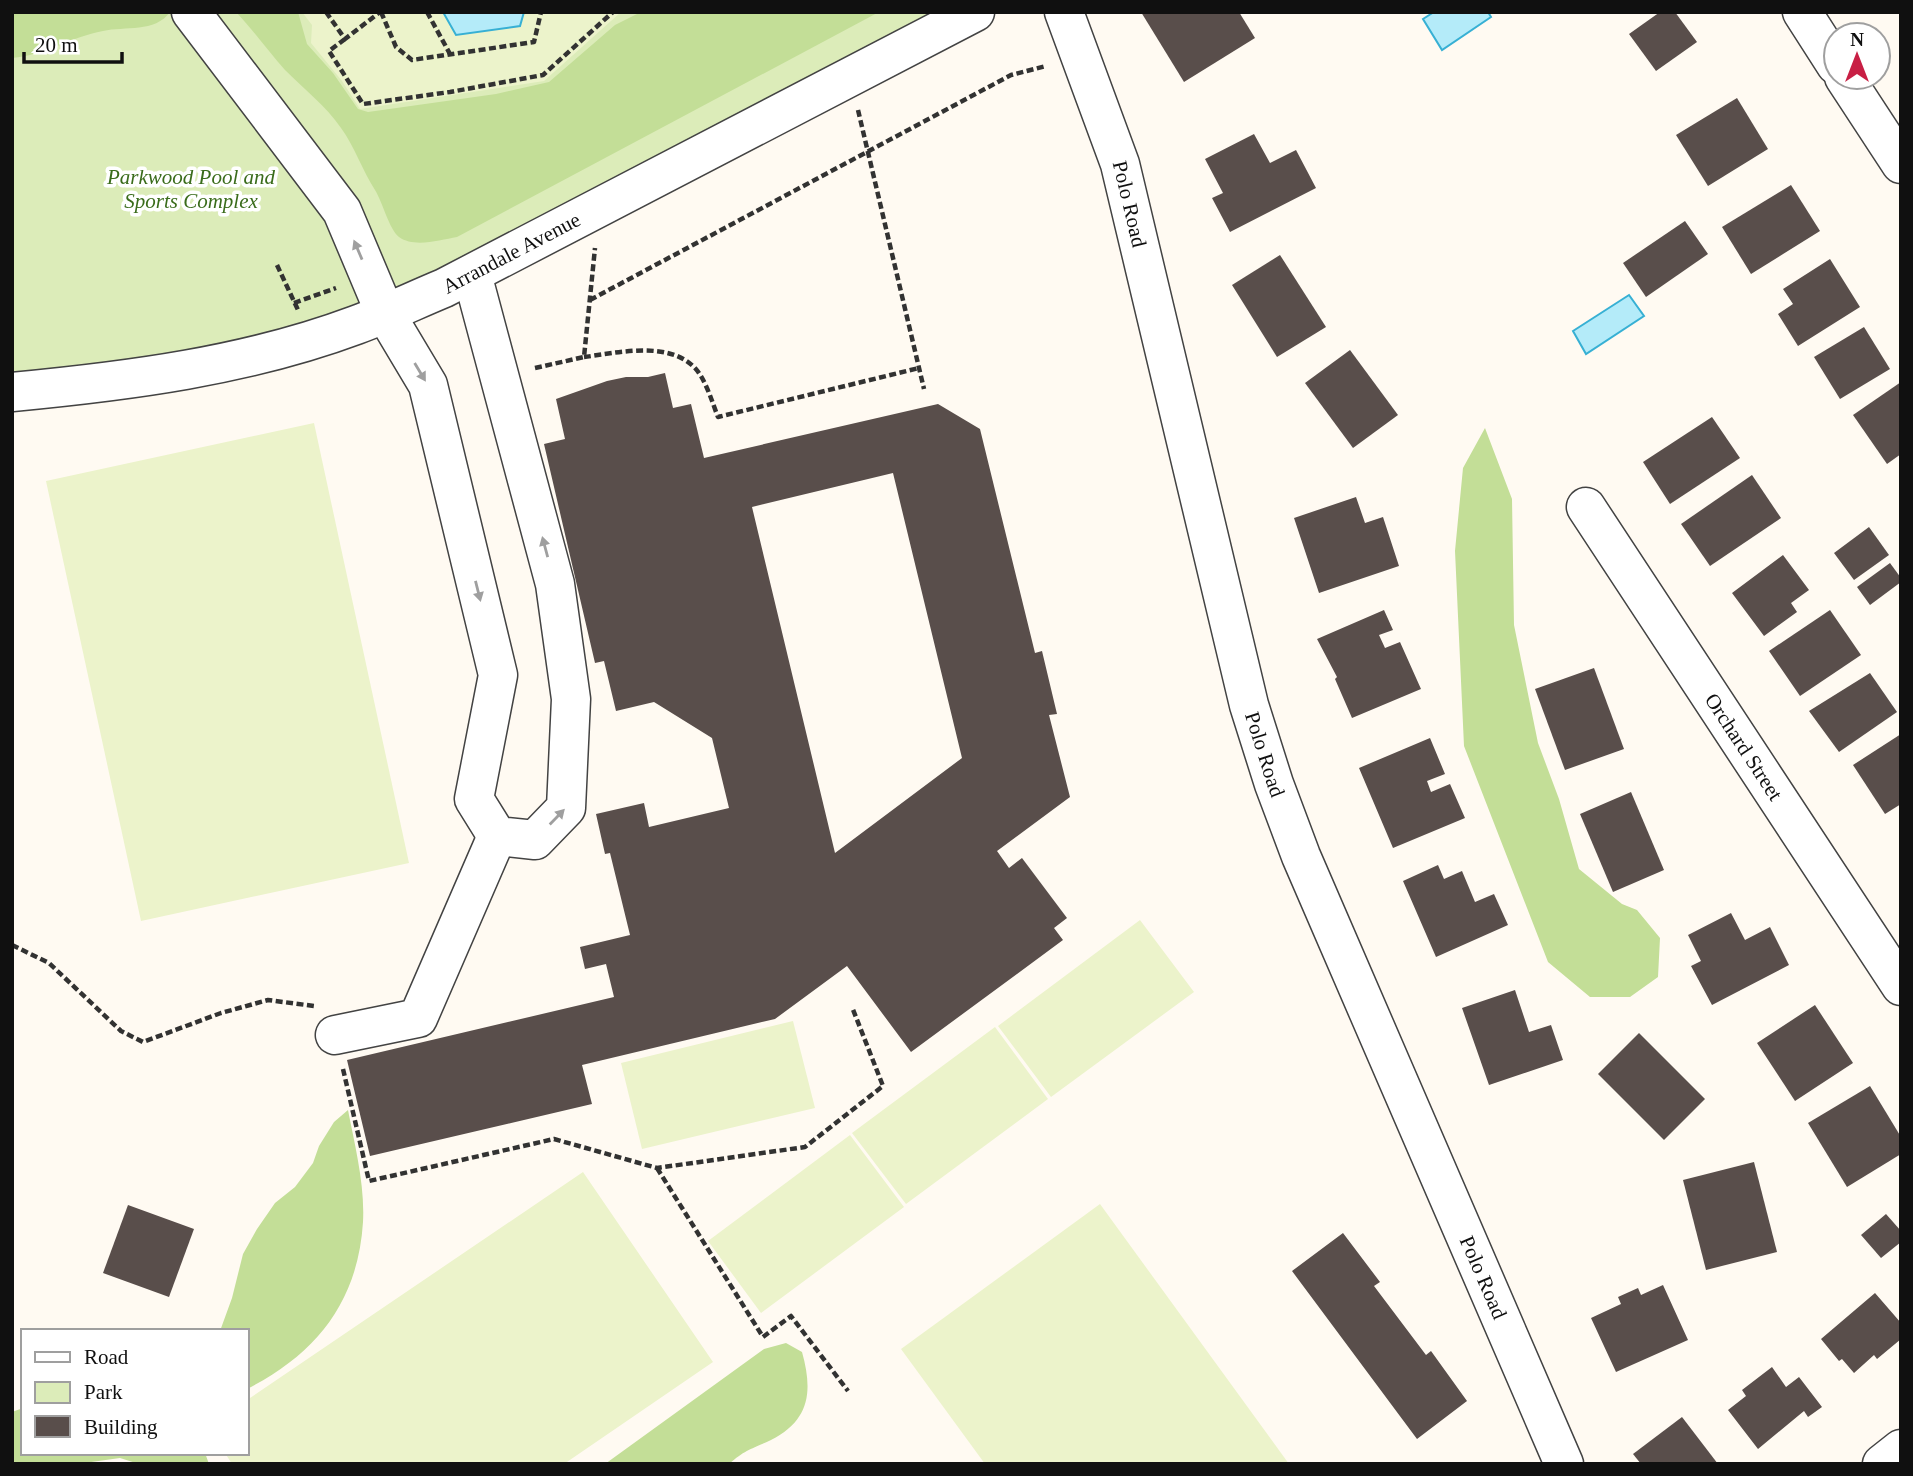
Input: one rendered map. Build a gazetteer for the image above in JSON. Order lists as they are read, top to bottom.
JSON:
{
  "streets": {
    "street": ["Polo Road", "Arrandale Avenue", "Orchard Street"]
  },
  "parks": ["Parkwood Pool and Sports Complex"],
  "legend": ["Road", "Park", "Building"],
  "scale_bar": "20 m",
  "north": "top"
}
